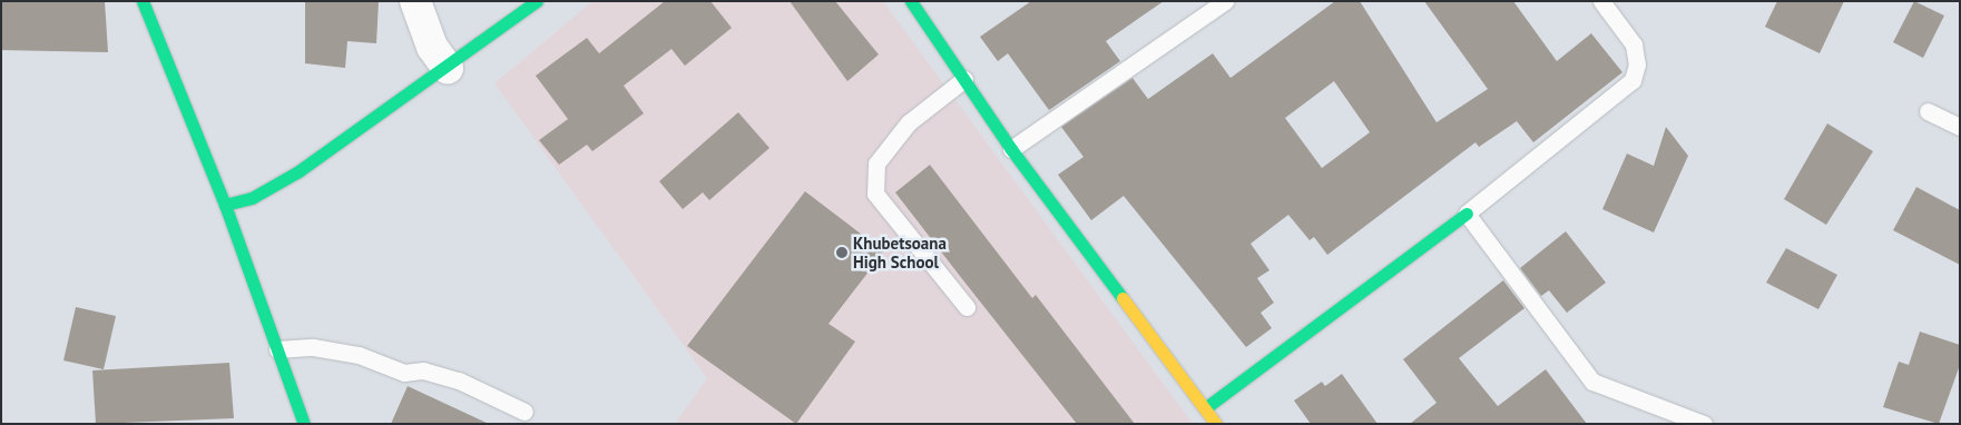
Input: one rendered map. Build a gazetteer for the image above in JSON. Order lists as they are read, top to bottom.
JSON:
{
  "places": ["Khubetsoana High School"]
}
